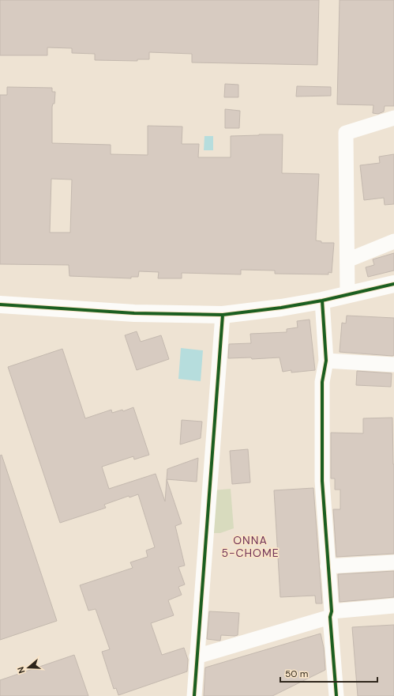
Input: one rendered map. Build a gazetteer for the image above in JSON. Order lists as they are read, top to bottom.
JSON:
{
  "districts": ["ONNA 5-CHOME"],
  "scale_bar": "50 m",
  "north": "left"
}
